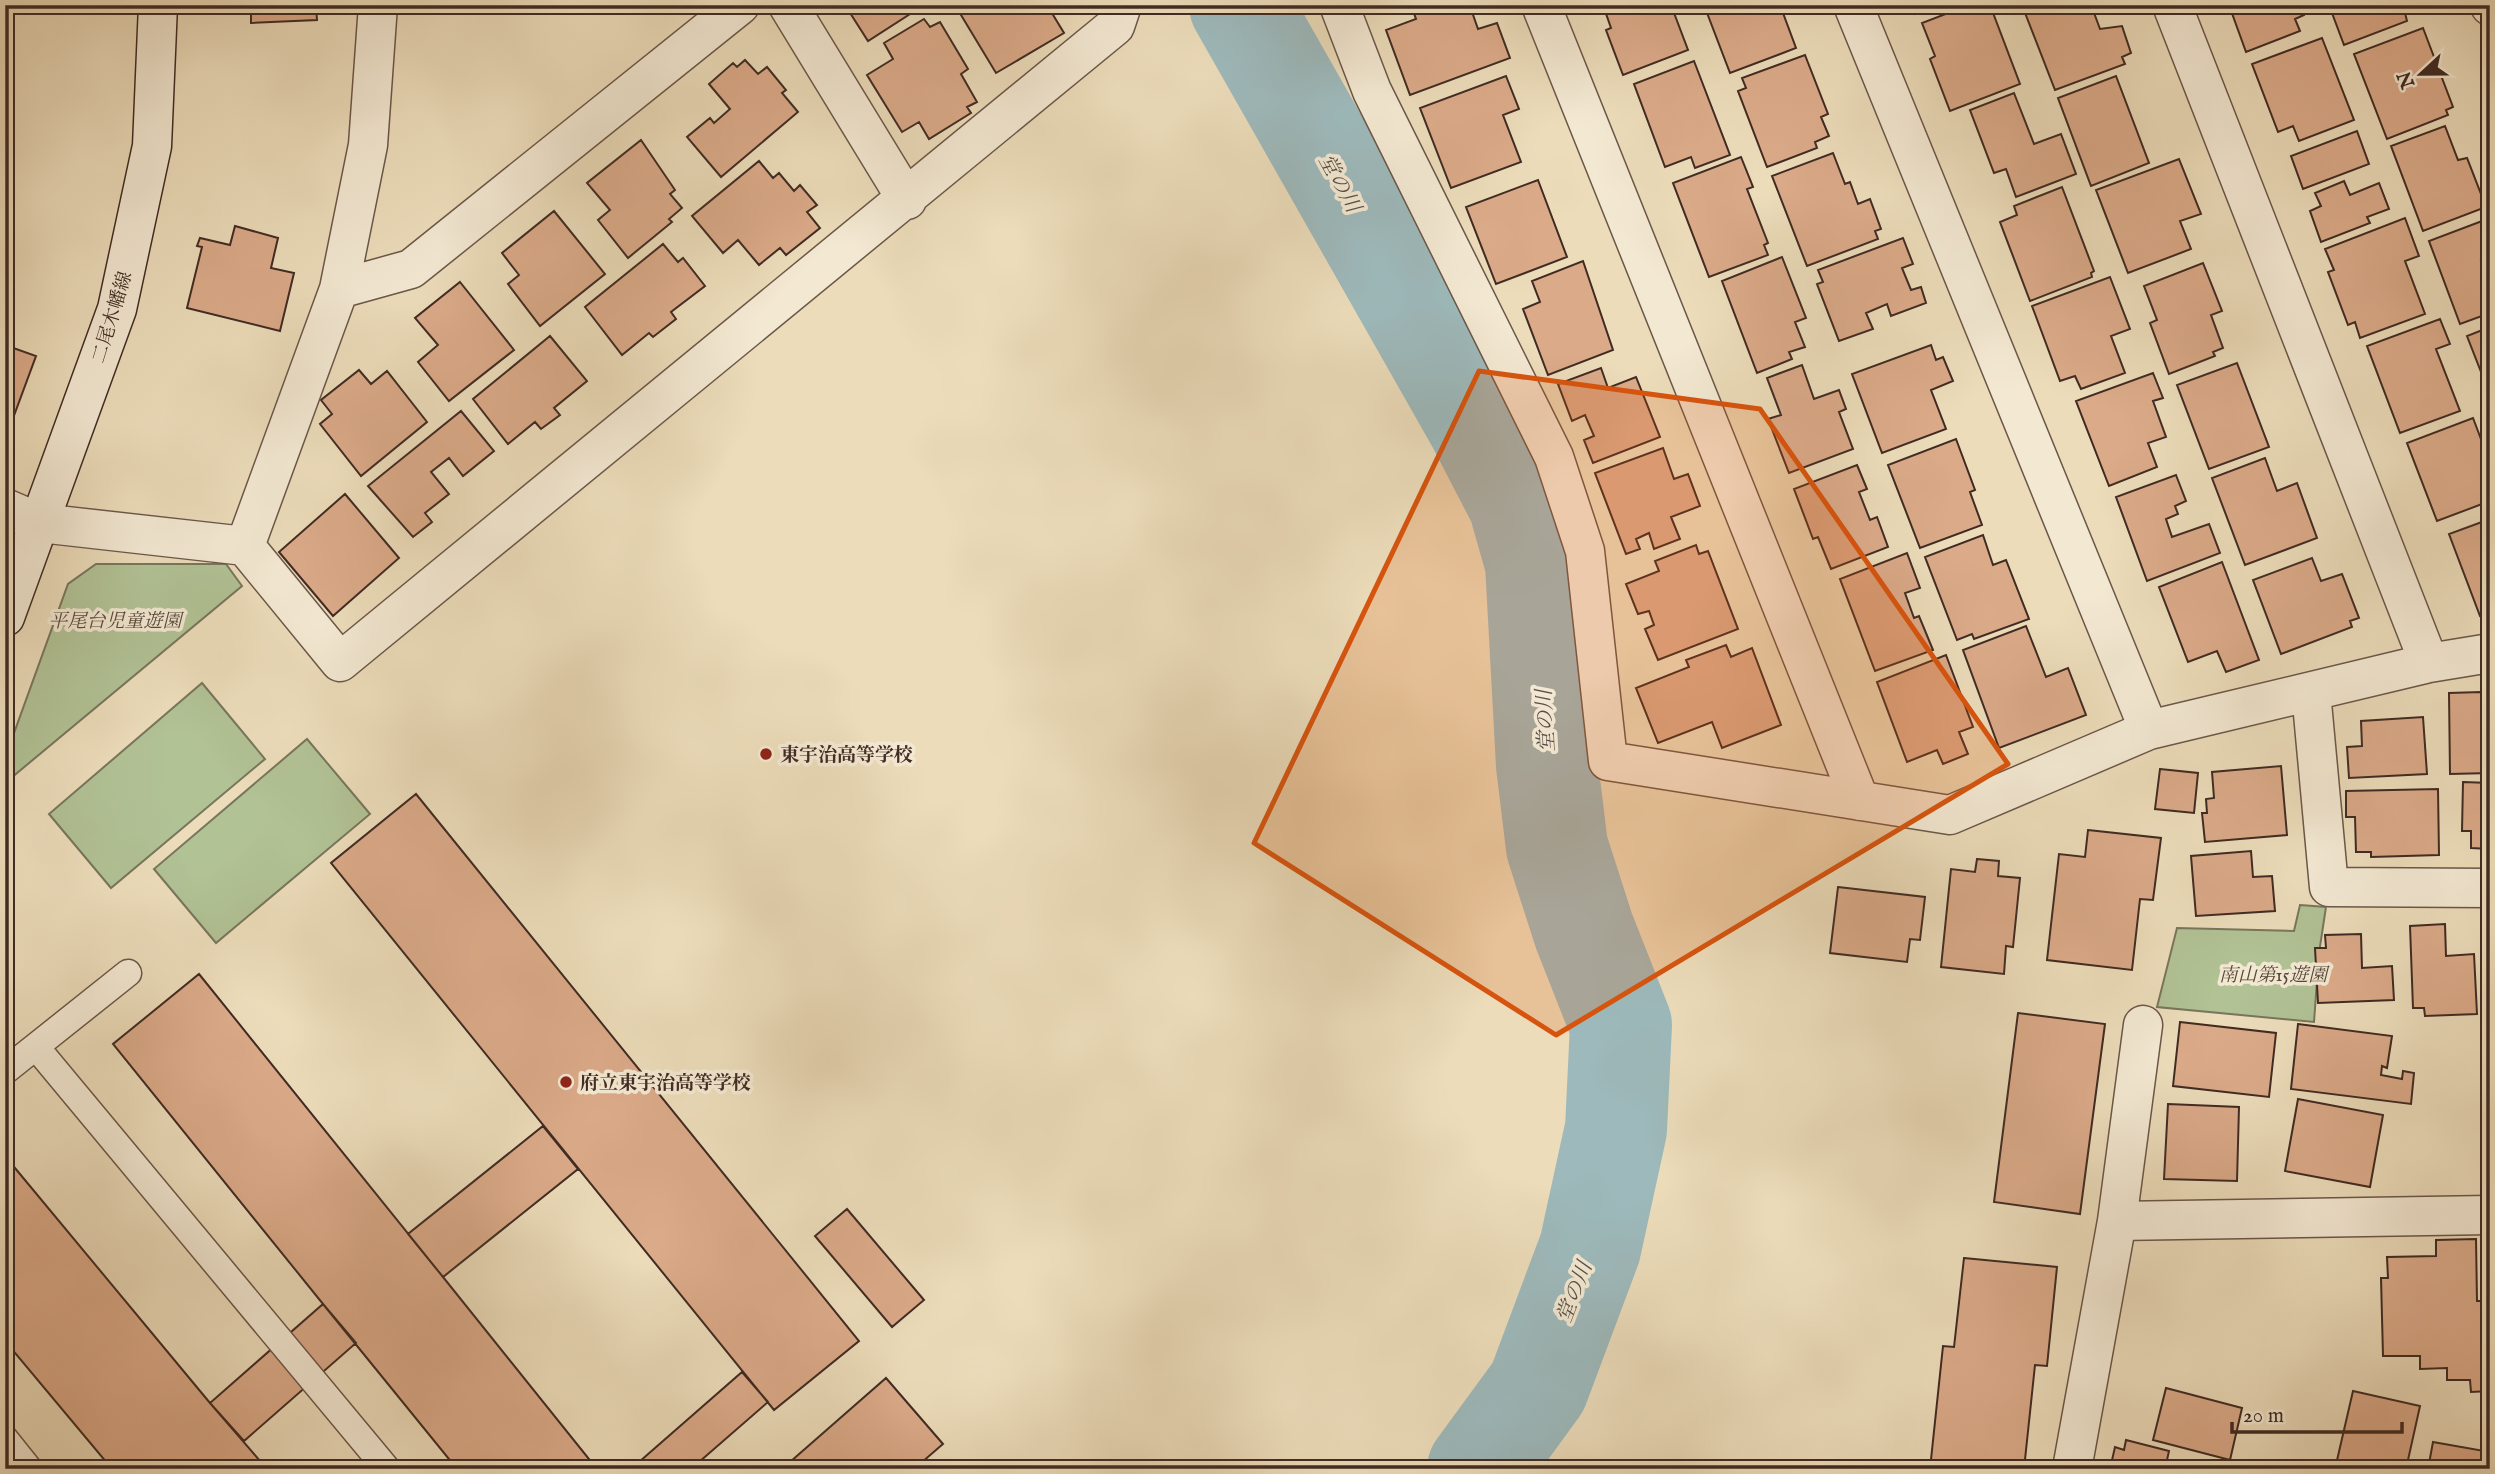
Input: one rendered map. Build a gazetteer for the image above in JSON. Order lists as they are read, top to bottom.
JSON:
{
  "streets": {
    "street": ["二尾木幡線"]
  },
  "water": ["堂の川"],
  "parks": ["平尾台児童遊園", "南山第15遊園"],
  "places": ["東宇治高等学校", "府立東宇治高等学校"],
  "scale_bar": "20 m",
  "north": "left"
}
